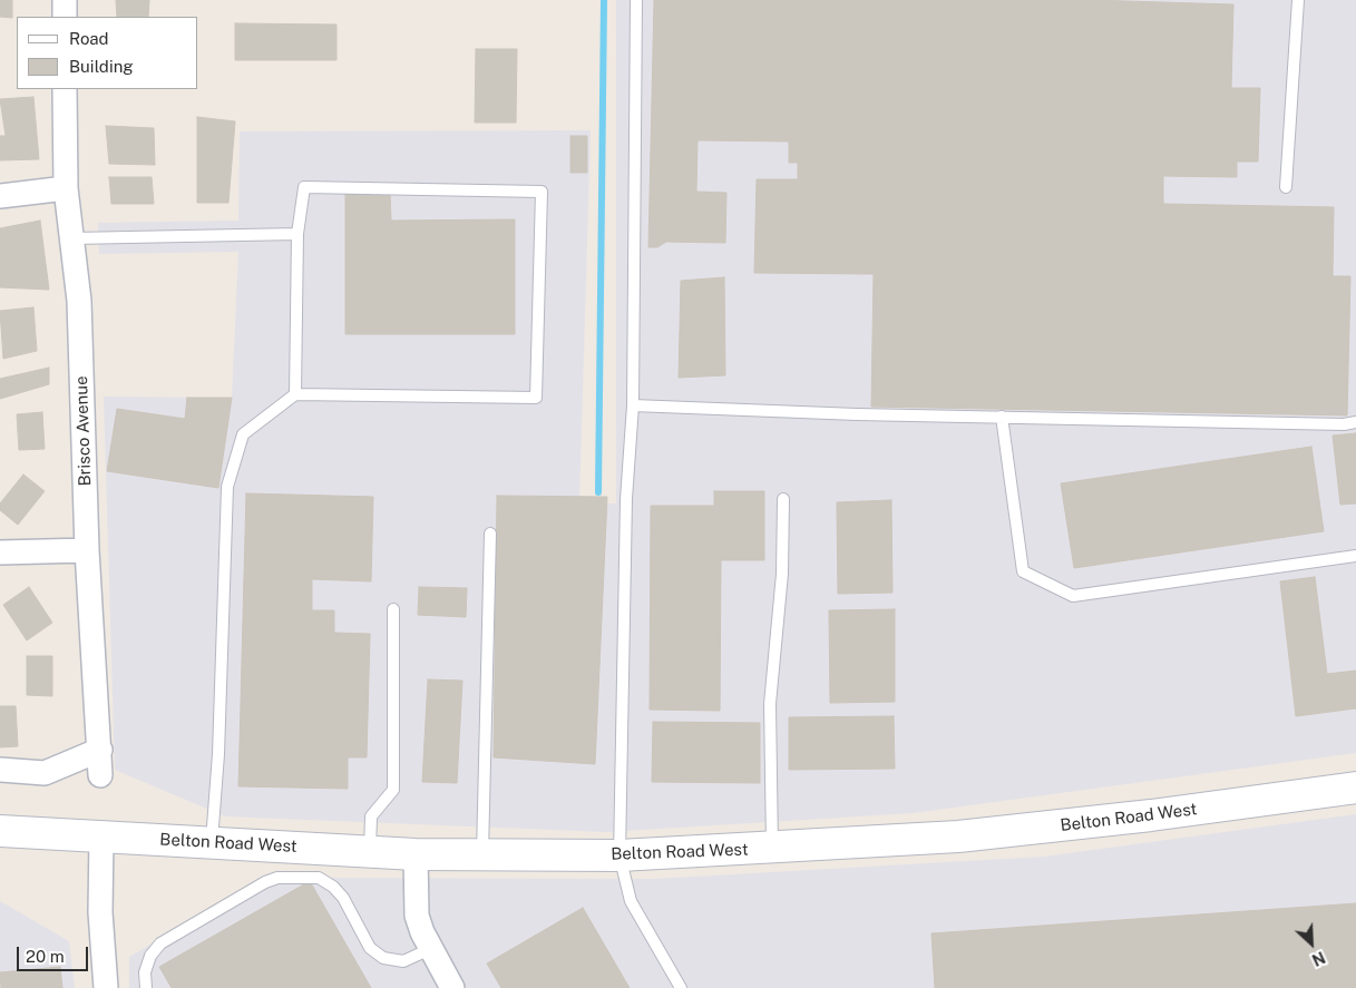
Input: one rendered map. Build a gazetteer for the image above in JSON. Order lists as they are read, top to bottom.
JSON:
{
  "streets": {
    "street": ["Brisco Avenue", "Belton Road West"]
  },
  "legend": ["Road", "Building"],
  "scale_bar": "20 m",
  "north": "bottom right"
}
